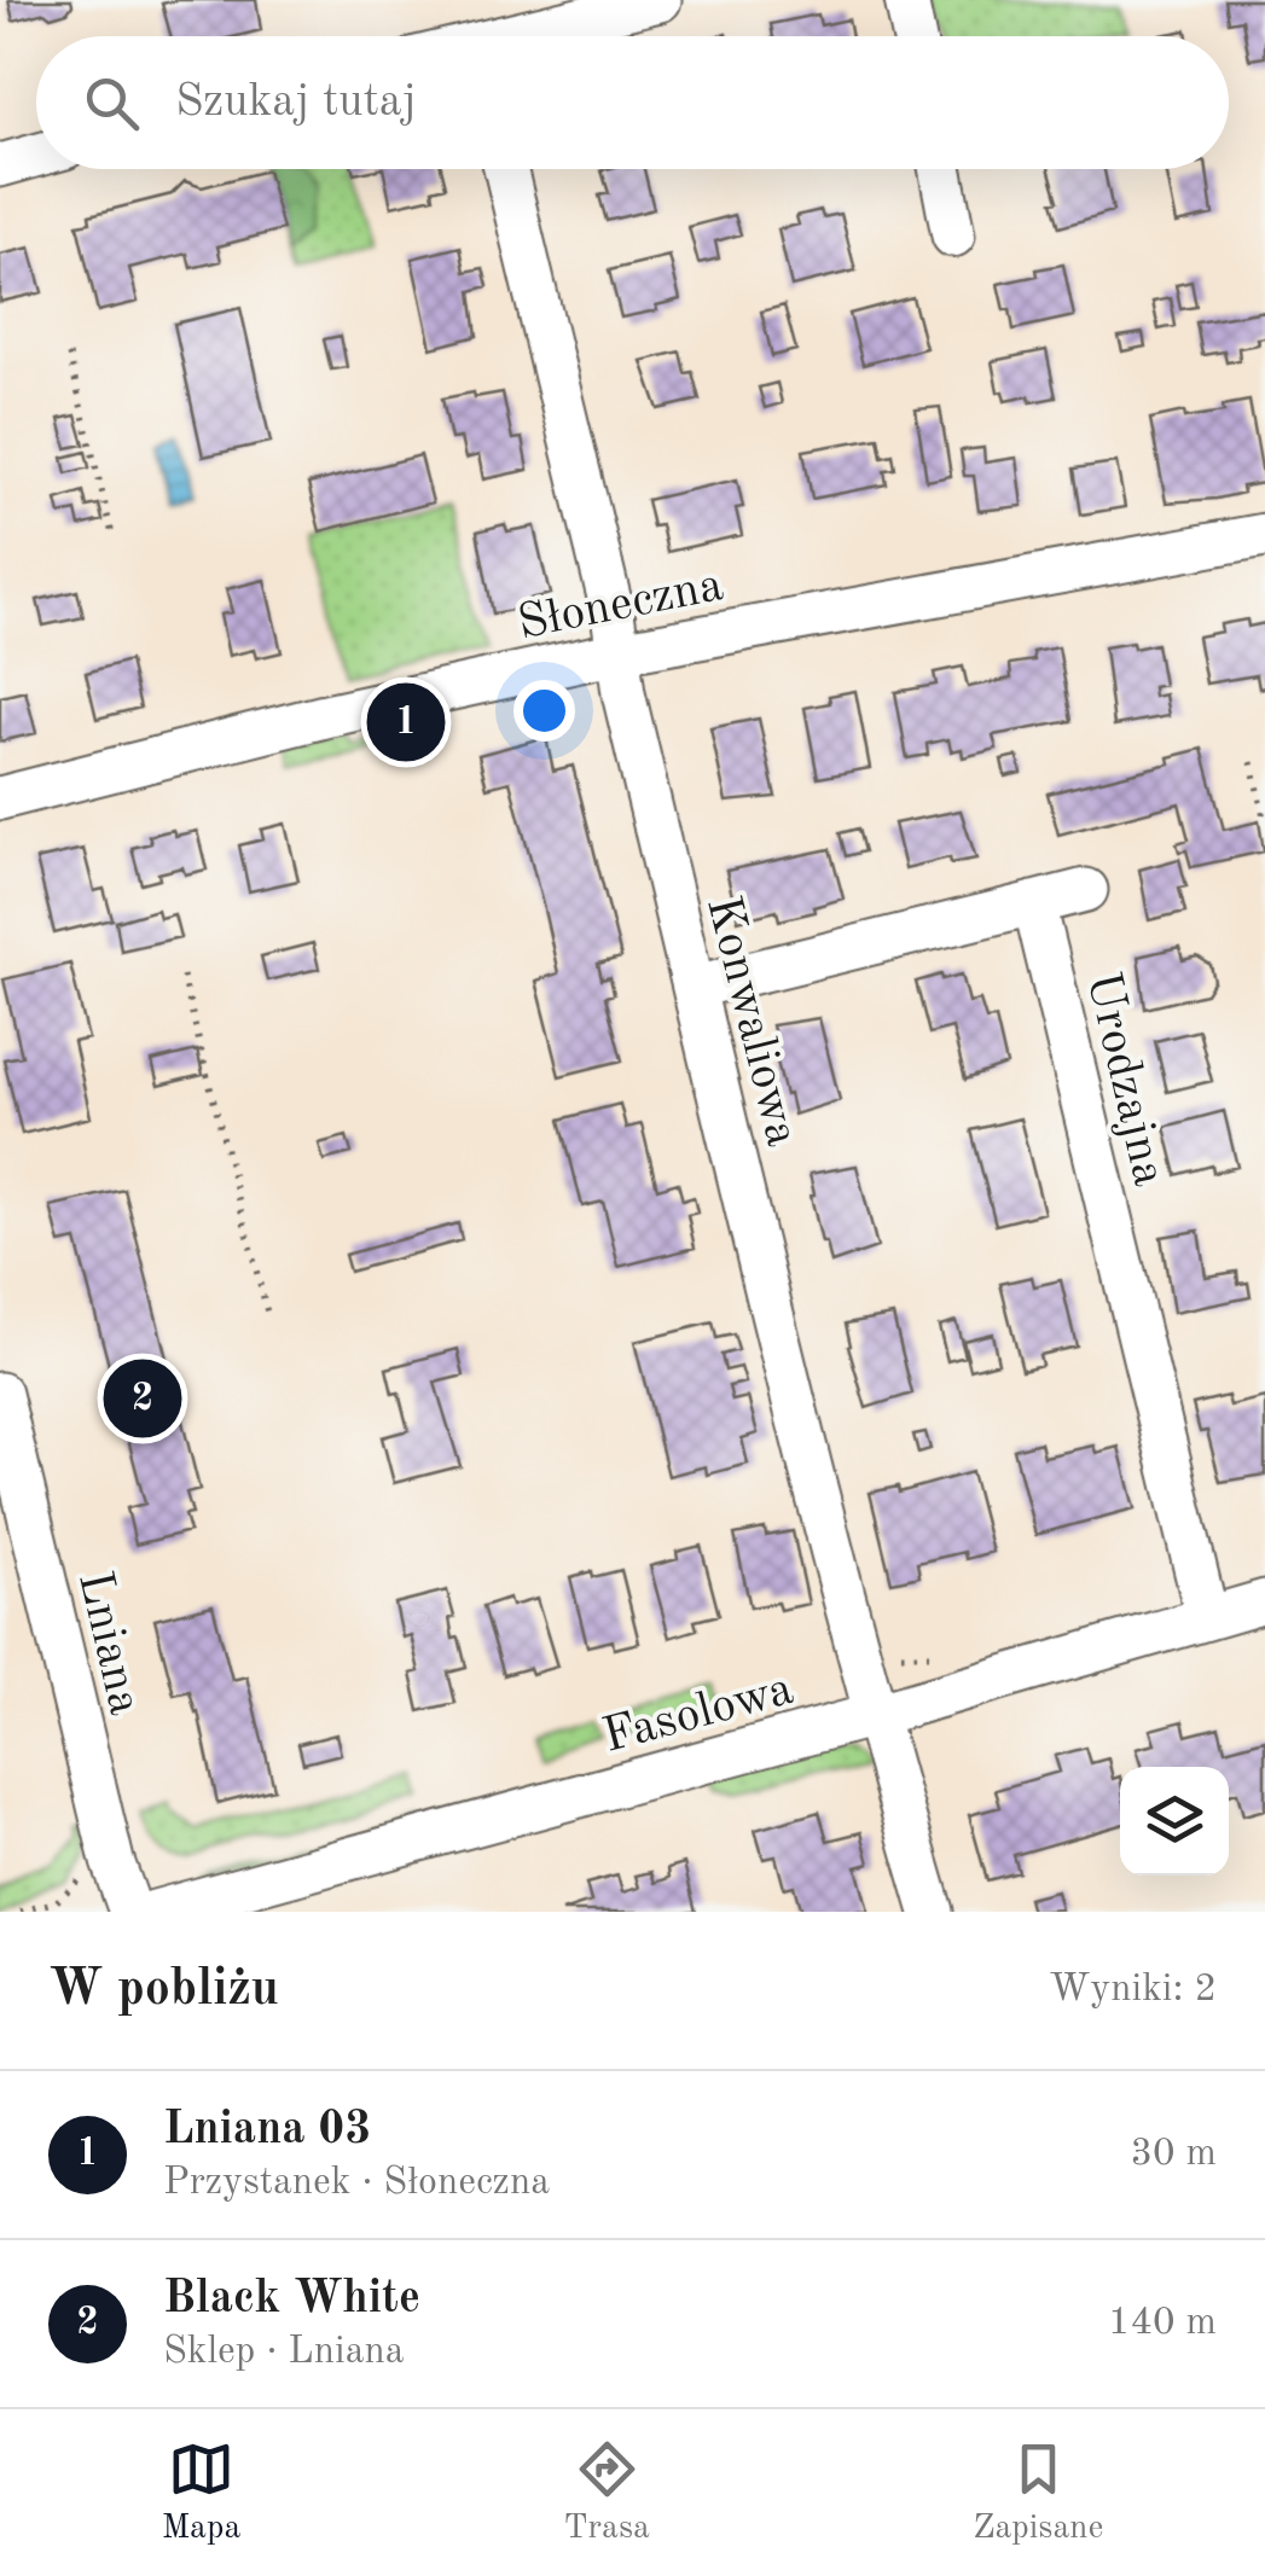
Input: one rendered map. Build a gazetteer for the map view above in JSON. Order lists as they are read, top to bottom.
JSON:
{
  "streets": {
    "street": [
      "Słoneczna",
      "Konwaliowa",
      "Urodzajna",
      "Lniana",
      "Fasolowa"
    ]
  },
  "crossings": [
    ["Słoneczna", "Konwaliowa"],
    ["Konwaliowa", "Fasolowa"],
    ["Urodzajna", "Fasolowa"]
  ],
  "page": {
    "search": "Szukaj tutaj",
    "pins": ["1", "2"],
    "heading": ["W pobliżu", "Wyniki: 2"],
    "list": [
      {
        "mark": "1",
        "name": "Lniana 03",
        "note": "Przystanek · Słoneczna",
        "value": "30 m"
      },
      {
        "mark": "2",
        "name": "Black White",
        "note": "Sklep · Lniana",
        "value": "140 m"
      }
    ],
    "nav": ["Mapa", "Trasa", "Zapisane"]
  }
}
